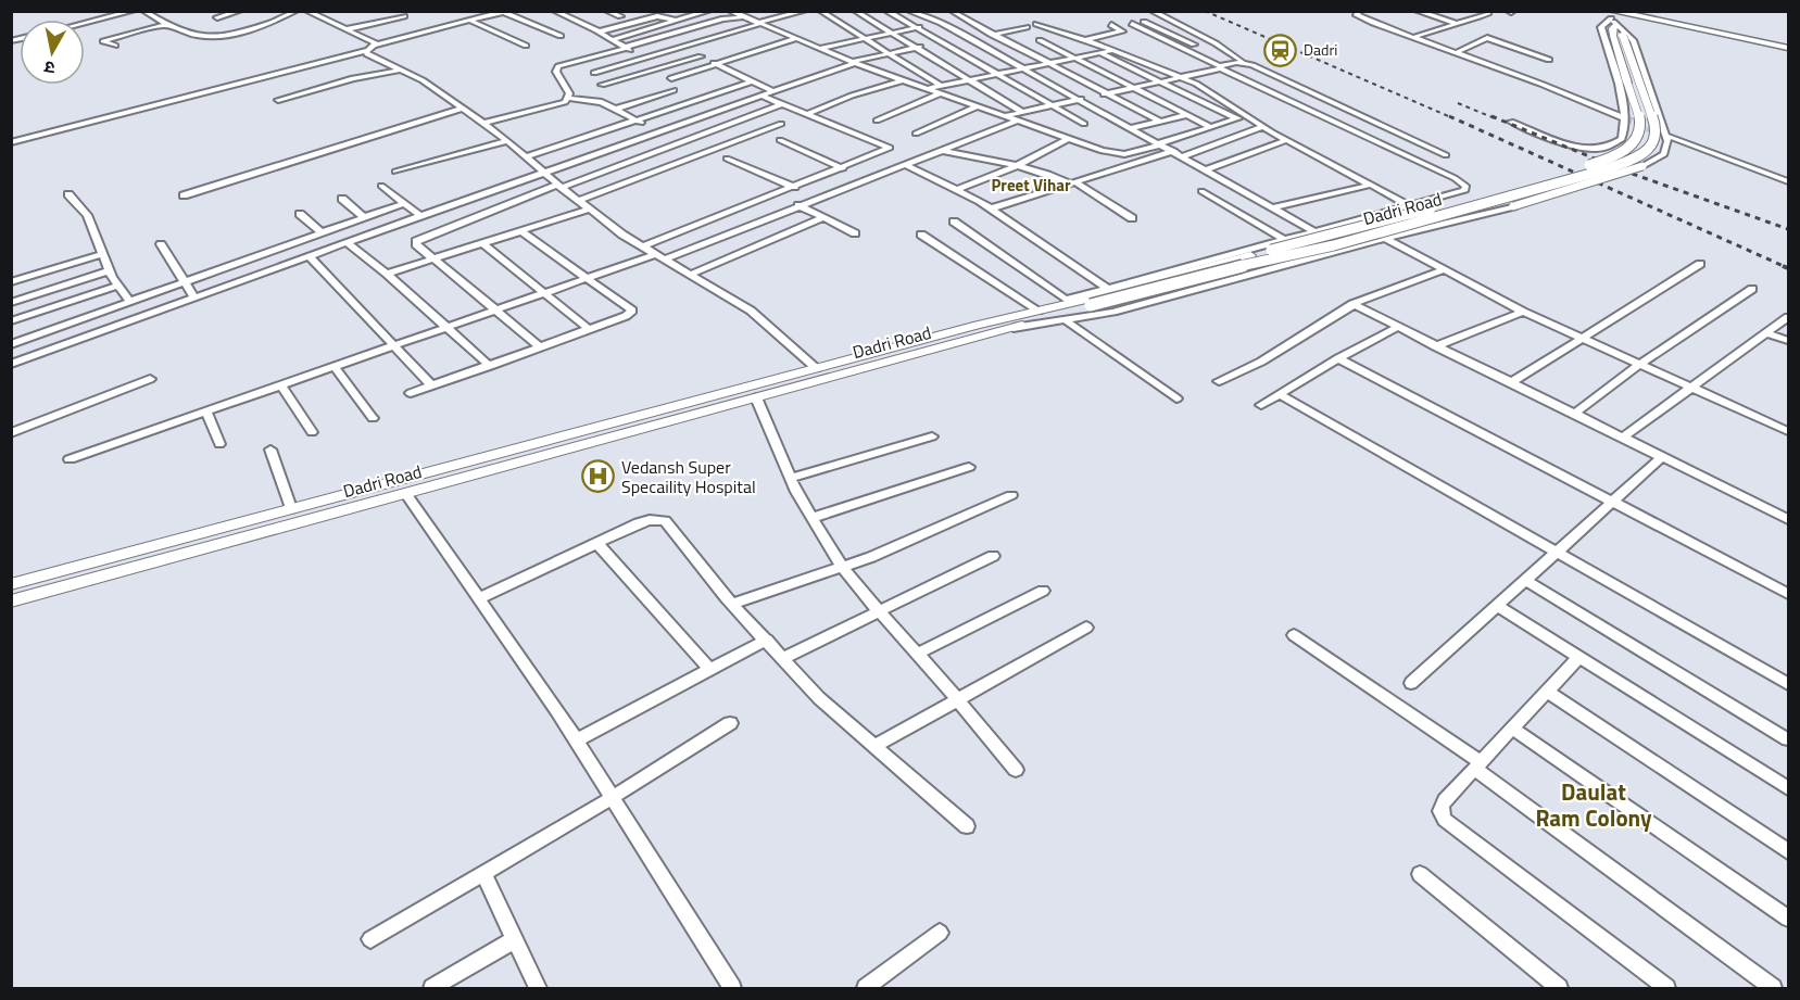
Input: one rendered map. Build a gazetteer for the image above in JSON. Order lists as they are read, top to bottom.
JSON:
{
  "streets": {
    "street": ["Dadri Road"]
  },
  "districts": ["Preet Vihar", "Daulat Ram Colony"],
  "places": {
    "station": ["Dadri"],
    "hospital": ["Vedansh Super Specaility Hospital"]
  },
  "north": "bottom"
}
